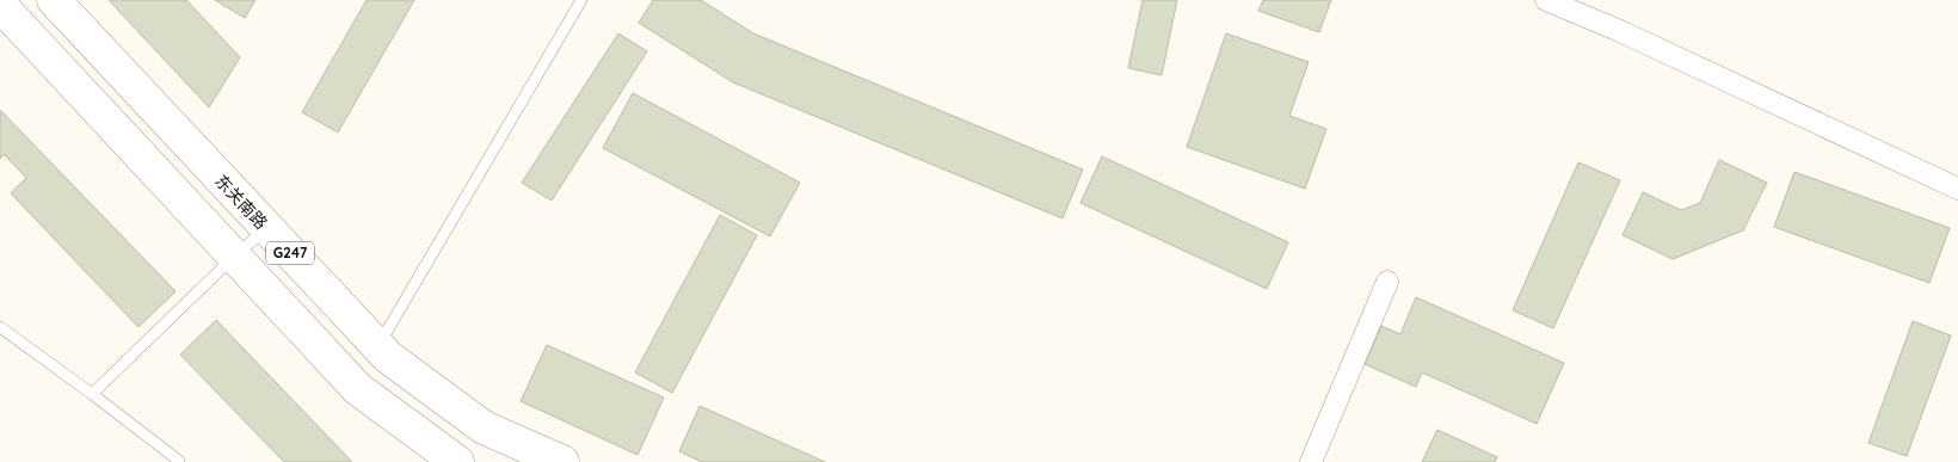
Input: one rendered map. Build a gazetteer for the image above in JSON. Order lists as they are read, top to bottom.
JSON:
{
  "streets": {
    "main road": ["东关南路", "G247"]
  }
}
